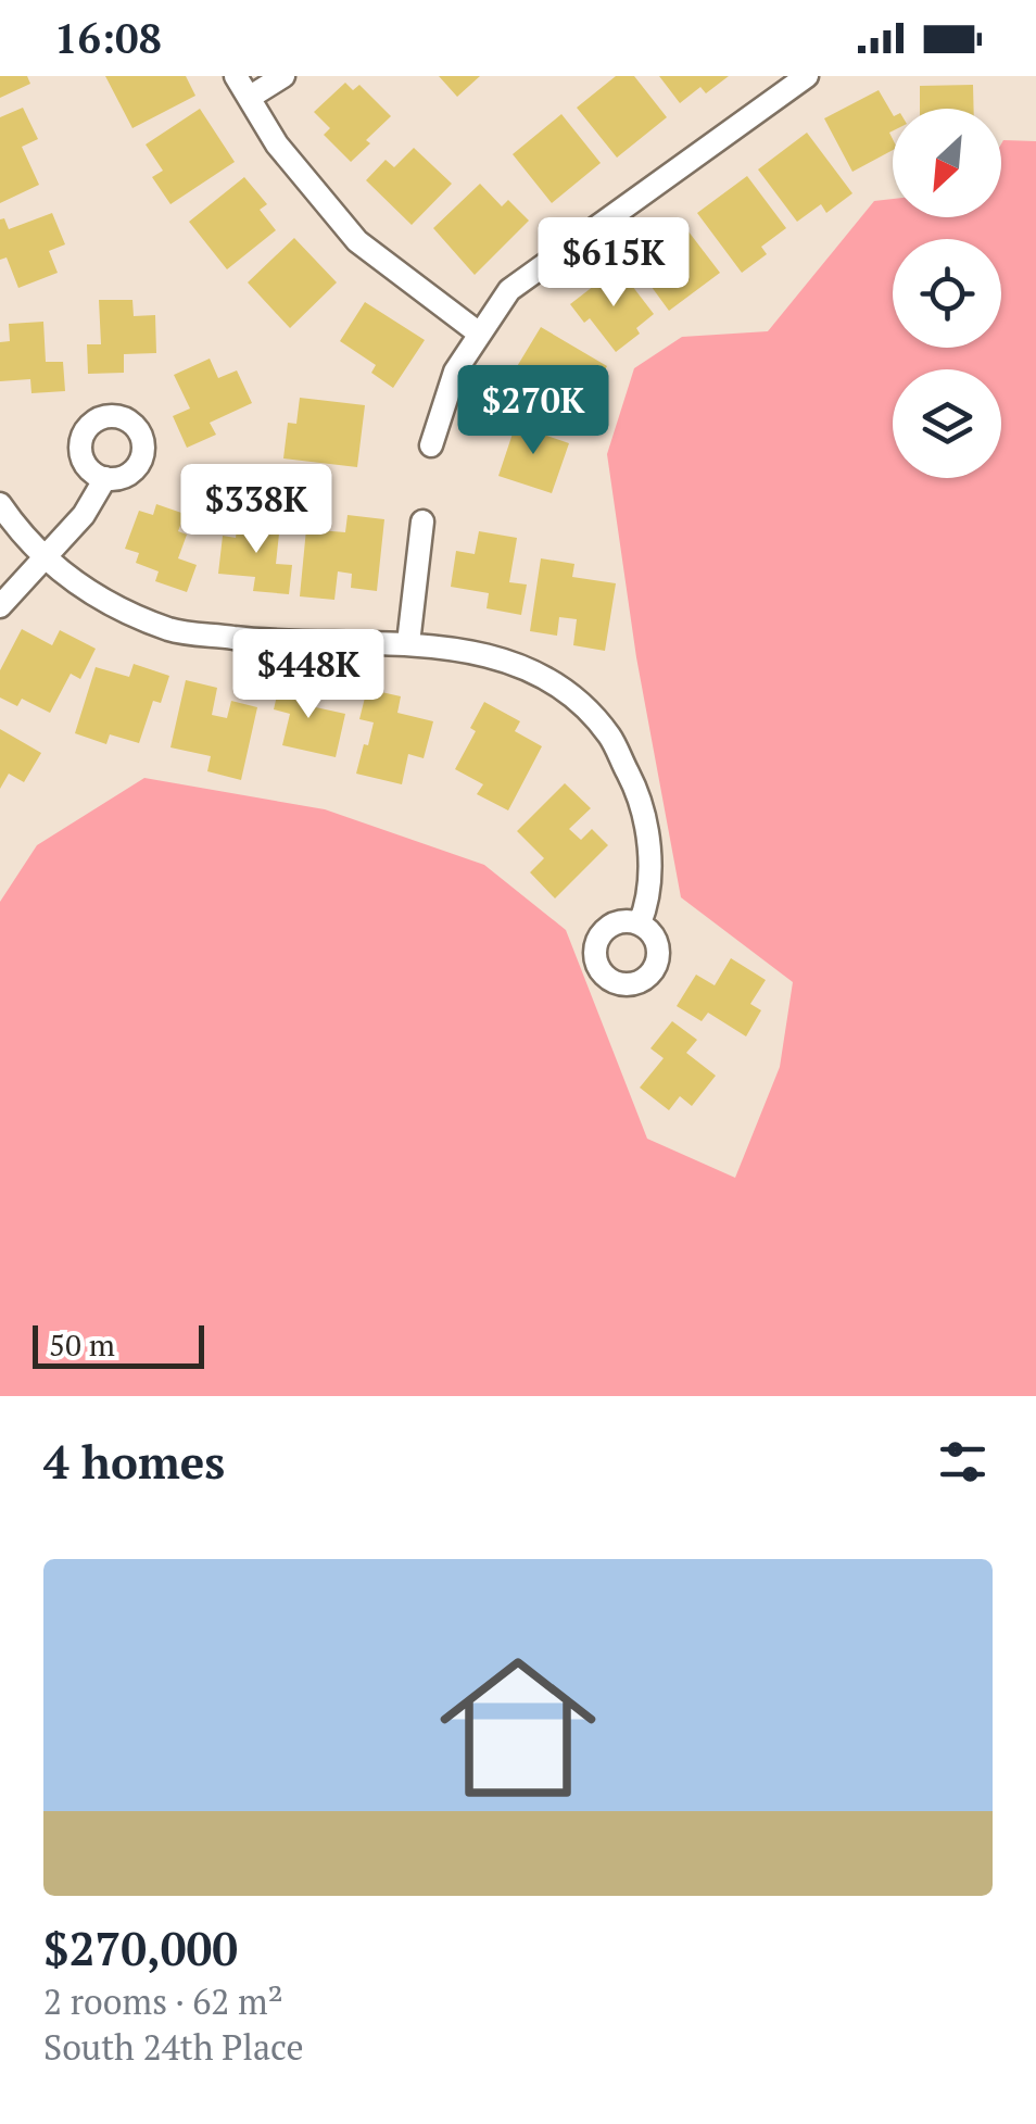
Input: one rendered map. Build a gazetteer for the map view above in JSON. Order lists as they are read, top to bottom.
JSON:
{
  "scale_bar": "50 m",
  "north": "bottom left",
  "page": {
    "status": "16:08",
    "price": [
      "$615K",
      "$270K",
      "$338K",
      "$448K"
    ],
    "scale": "50 m",
    "heading": "4 homes",
    "list": [
      {
        "name": "$270,000",
        "note": "2 rooms · 62 m² · South 24th Place"
      }
    ]
  }
}
